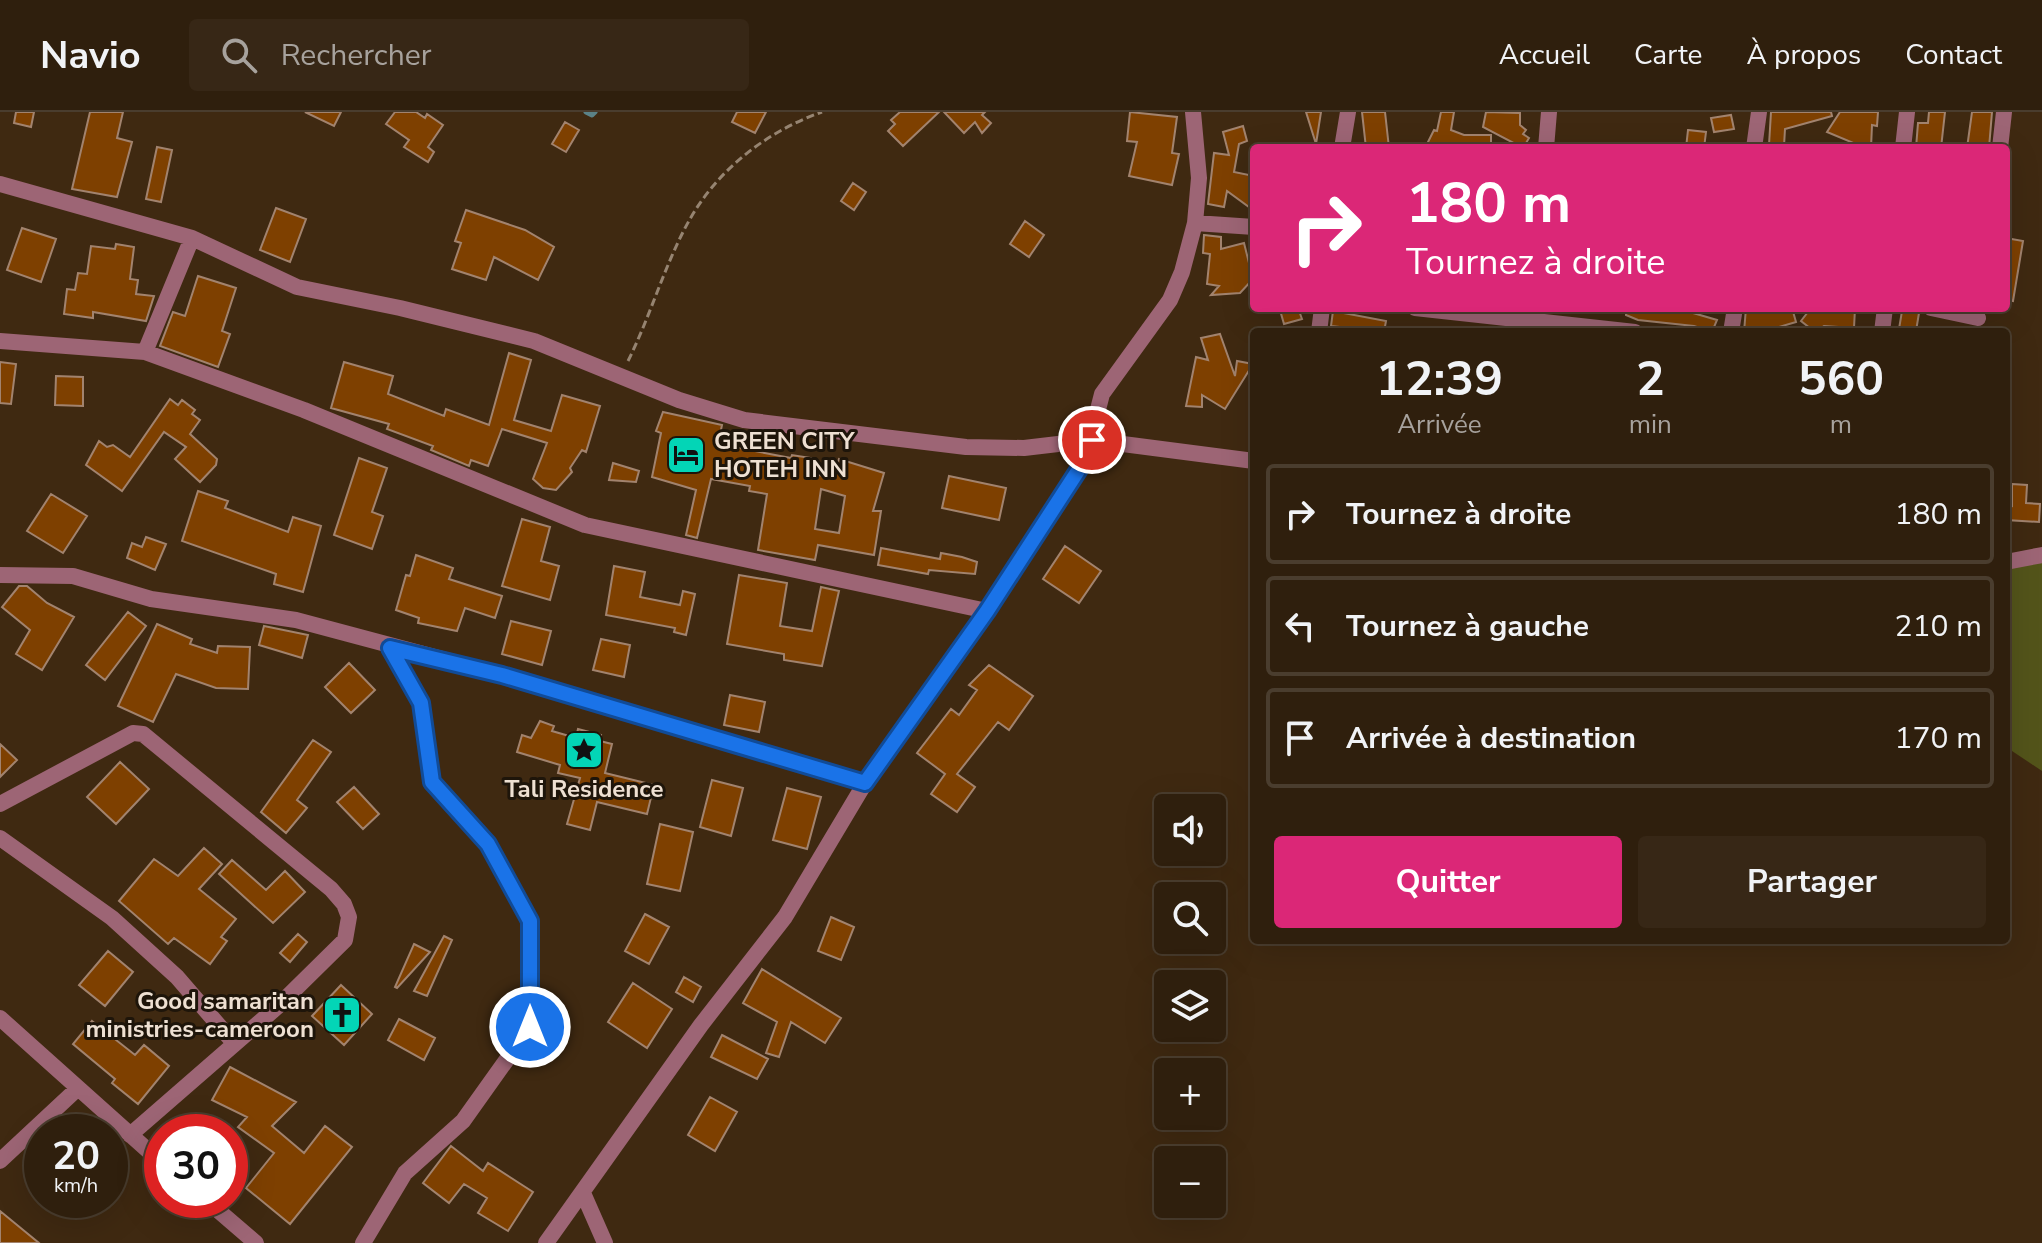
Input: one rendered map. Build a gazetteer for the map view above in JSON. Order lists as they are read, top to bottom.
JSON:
{
  "places": {
    "hotel": ["GREEN CITY HOTEH INN"],
    "place": ["Tali Residence"],
    "church": ["Good samaritan ministries-cameroon"]
  },
  "page": {
    "header": "Navio",
    "search": "Rechercher",
    "nav": [
      "Accueil",
      "Carte",
      "À propos",
      "Contact"
    ],
    "turn": ["180 m", "Tournez à droite"],
    "eta": [
      "12:39",
      "Arrivée",
      "2",
      "min",
      "560",
      "m"
    ],
    "list": [
      {
        "name": "Tournez à droite",
        "value": "180 m"
      },
      {
        "name": "Tournez à gauche",
        "value": "210 m"
      },
      {
        "name": "Arrivée à destination",
        "value": "170 m"
      }
    ],
    "map_buttons": ["+", "−"],
    "buttons": ["Quitter", "Partager"],
    "speed": "20 km/h",
    "limit": "30"
  }
}
